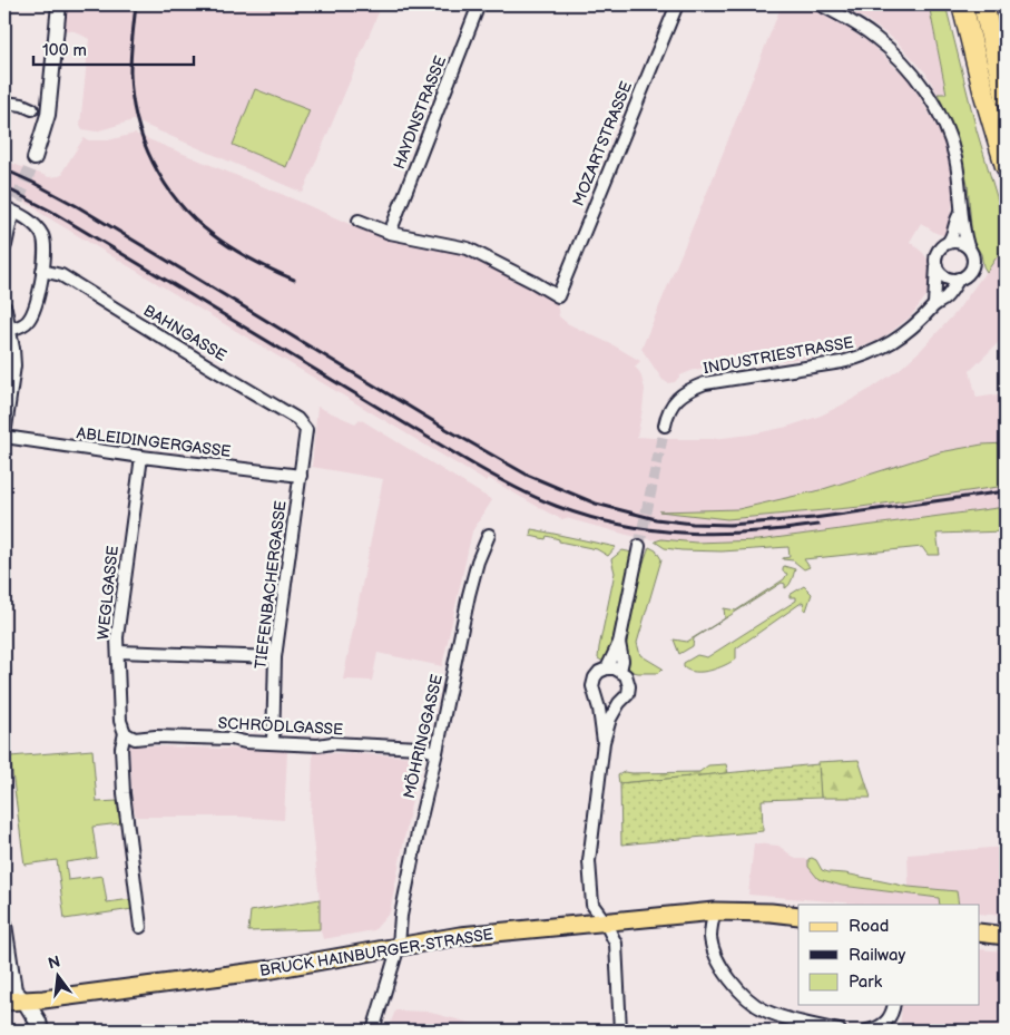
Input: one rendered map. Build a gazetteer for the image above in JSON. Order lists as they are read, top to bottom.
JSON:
{
  "streets": {
    "main road": ["BRUCK HAINBURGER-STRASSE"],
    "street": [
      "HAYDNSTRASSE",
      "MOZARTSTRASSE",
      "BAHNGASSE",
      "INDUSTRIESTRASSE",
      "ABLEIDINGERGASSE",
      "TIEFENBACHERGASSE",
      "WEGLGASSE",
      "SCHRÖDLGASSE",
      "MÖHRINGGASSE"
    ]
  },
  "crossings": [
    ["HAYDNSTRASSE", "MOZARTSTRASSE"],
    ["BAHNGASSE", "TIEFENBACHERGASSE"],
    ["ABLEIDINGERGASSE", "TIEFENBACHERGASSE"],
    ["ABLEIDINGERGASSE", "WEGLGASSE"],
    ["TIEFENBACHERGASSE", "SCHRÖDLGASSE"],
    ["WEGLGASSE", "SCHRÖDLGASSE"],
    ["SCHRÖDLGASSE", "MÖHRINGGASSE"],
    ["MÖHRINGGASSE", "BRUCK HAINBURGER-STRASSE"]
  ],
  "legend": ["Road", "Railway", "Park"],
  "scale_bar": "100 m",
  "north": "top"
}
